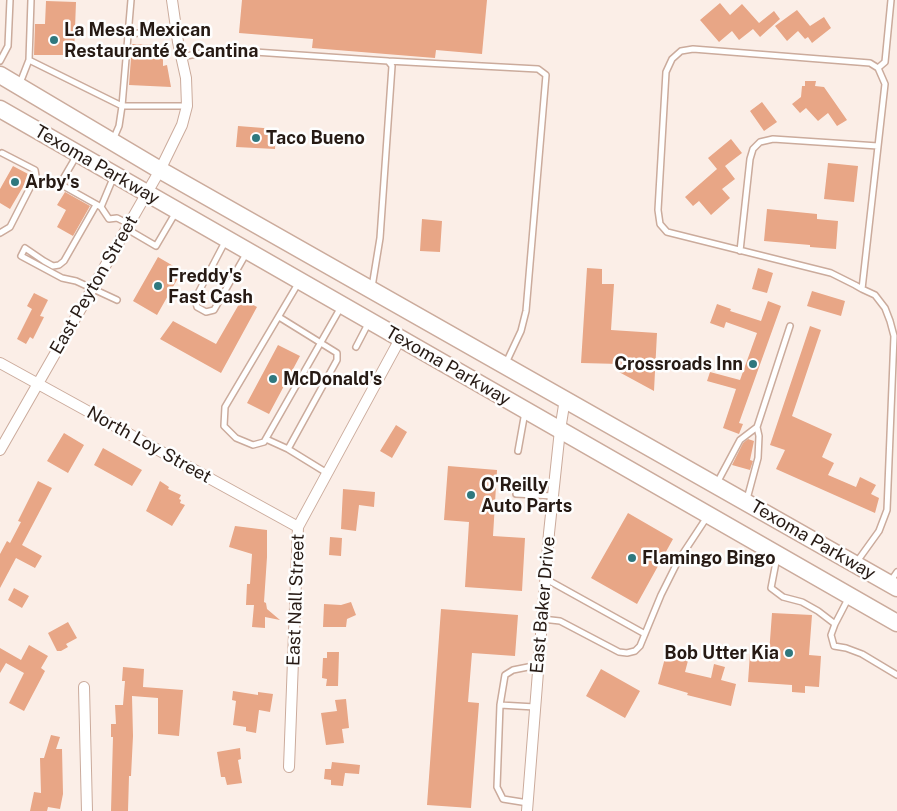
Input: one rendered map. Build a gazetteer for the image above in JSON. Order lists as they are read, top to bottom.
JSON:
{
  "streets": {
    "main road": ["Texoma Parkway"],
    "street": [
      "East Peyton Street",
      "North Loy Street",
      "East Nall Street",
      "East Baker Drive"
    ]
  },
  "crossings": [
    ["Texoma Parkway", "East Peyton Street"],
    ["Texoma Parkway", "East Nall Street"],
    ["Texoma Parkway", "East Baker Drive"],
    ["East Peyton Street", "North Loy Street"],
    ["North Loy Street", "East Nall Street"]
  ],
  "places": [
    "La Mesa Mexican Restauranté & Cantina",
    "Taco Bueno",
    "Arby's",
    "Freddy's Fast Cash",
    "Crossroads Inn",
    "McDonald's",
    "O'Reilly Auto Parts",
    "Flamingo Bingo",
    "Bob Utter Kia"
  ]
}
